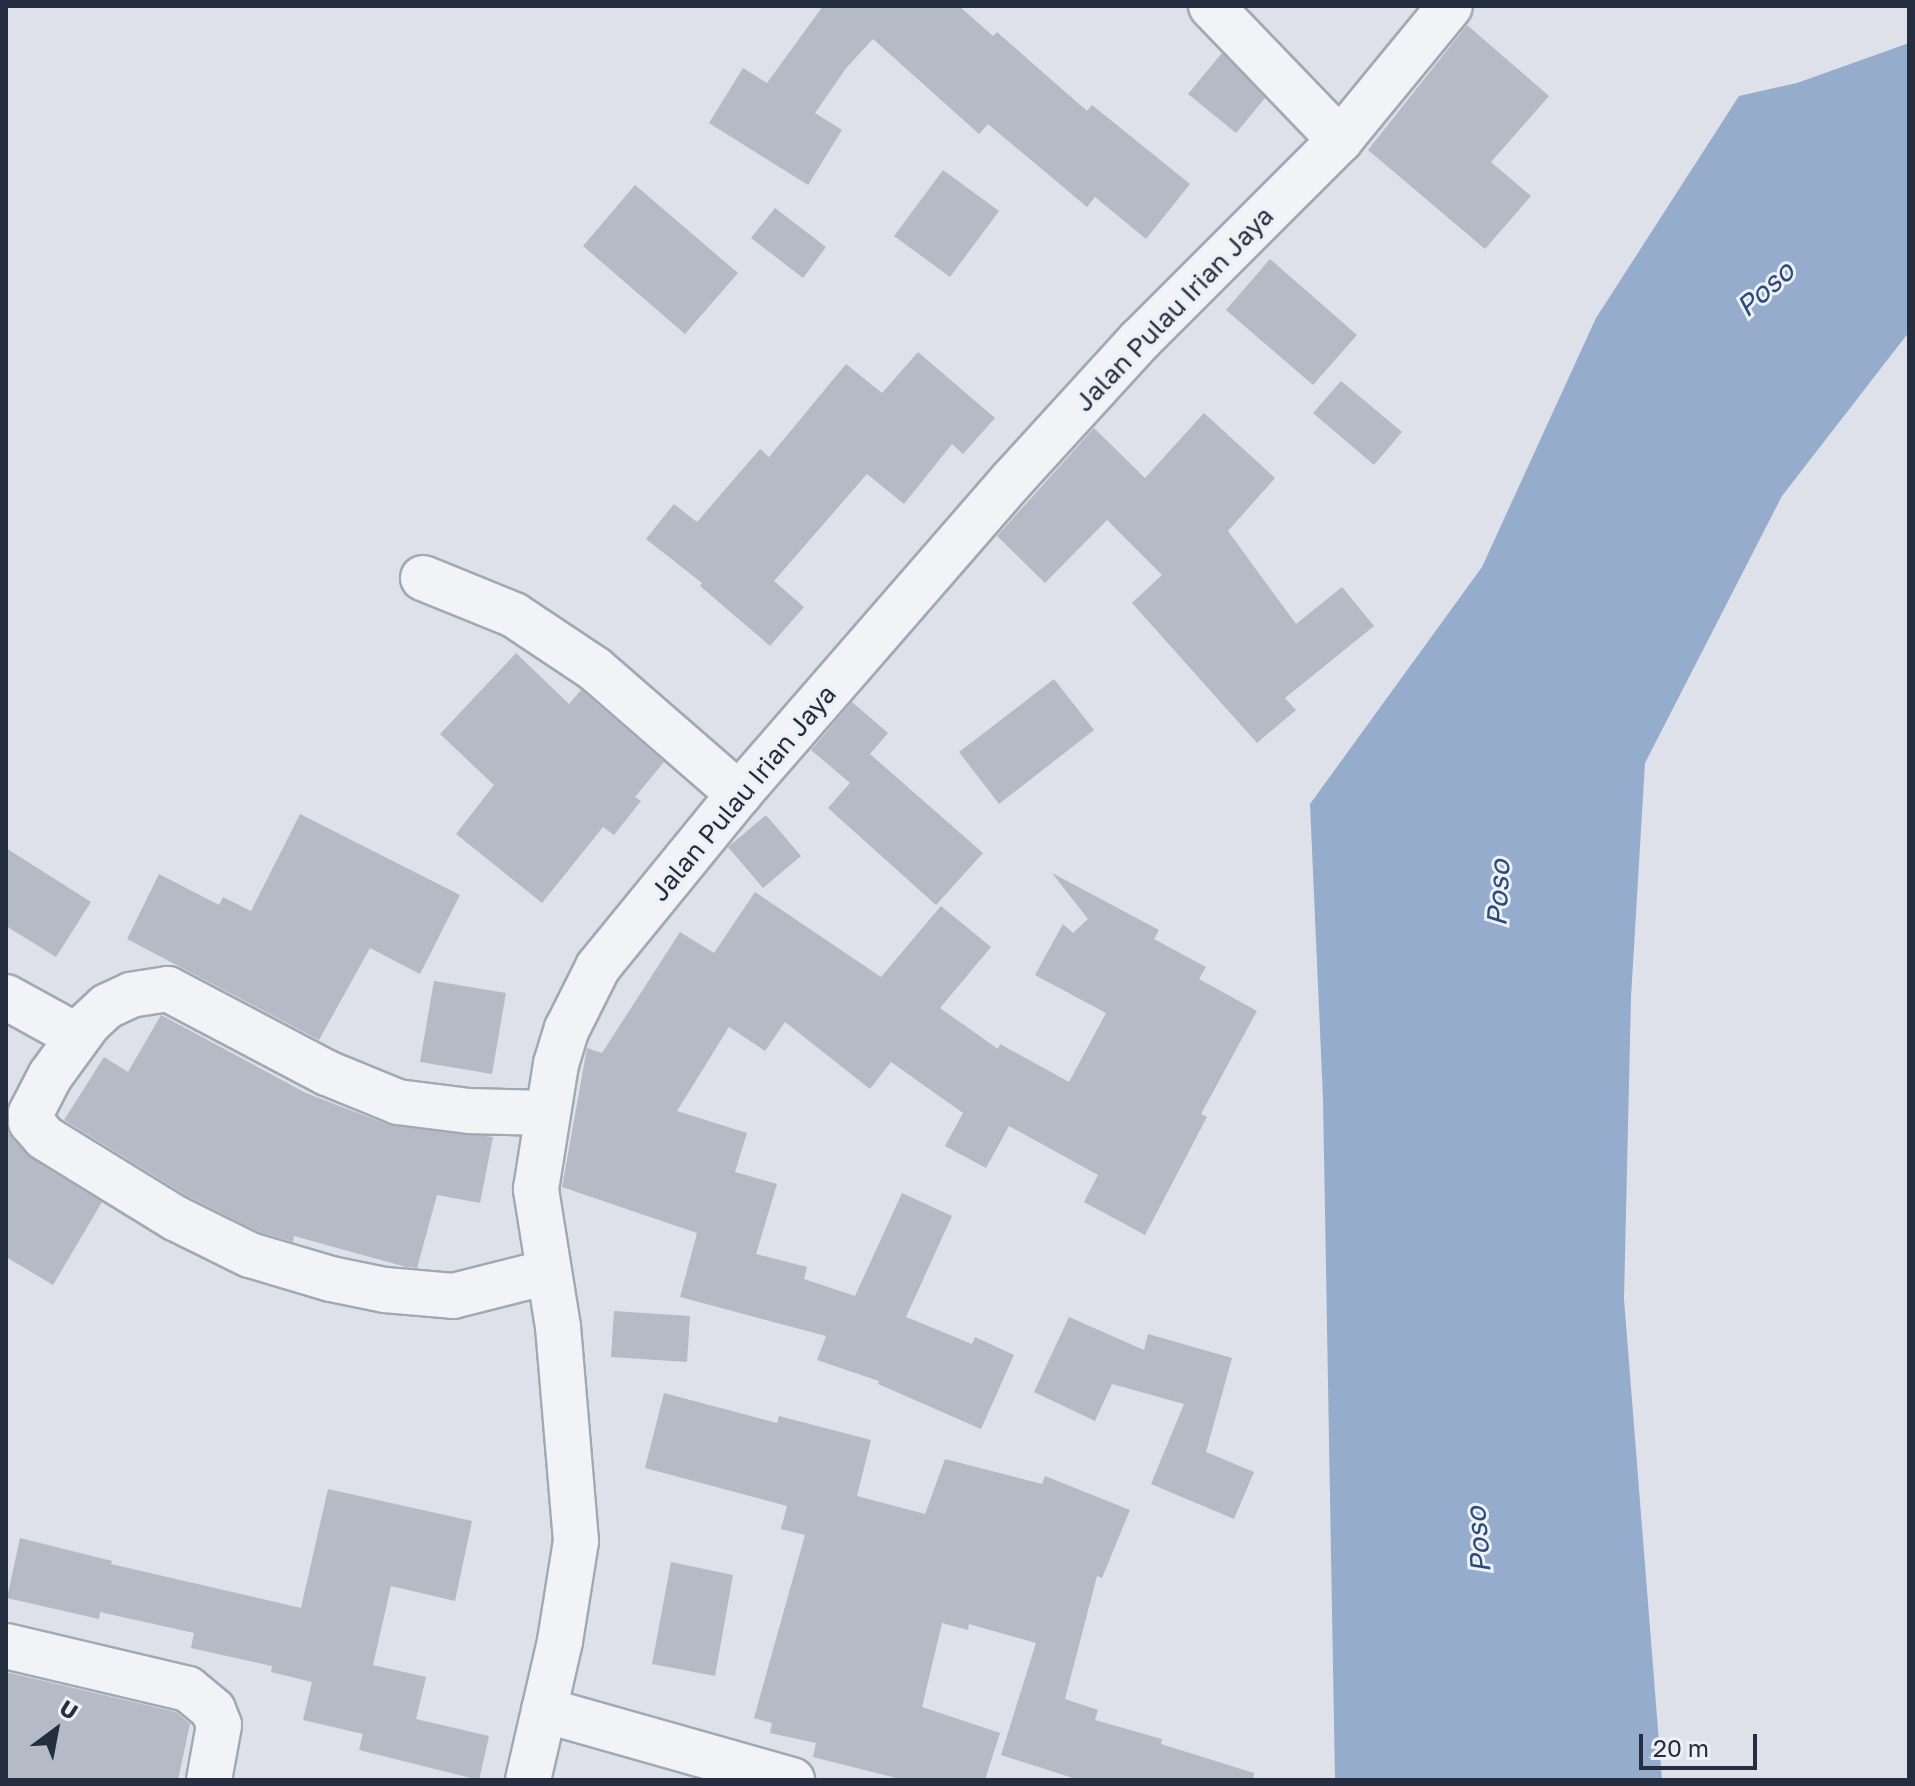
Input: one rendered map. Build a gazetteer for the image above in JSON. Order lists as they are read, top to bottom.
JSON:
{
  "streets": {
    "street": ["Jalan Pulau Irian Jaya"]
  },
  "water": ["Poso"],
  "scale_bar": "20 m",
  "north": "top right"
}
